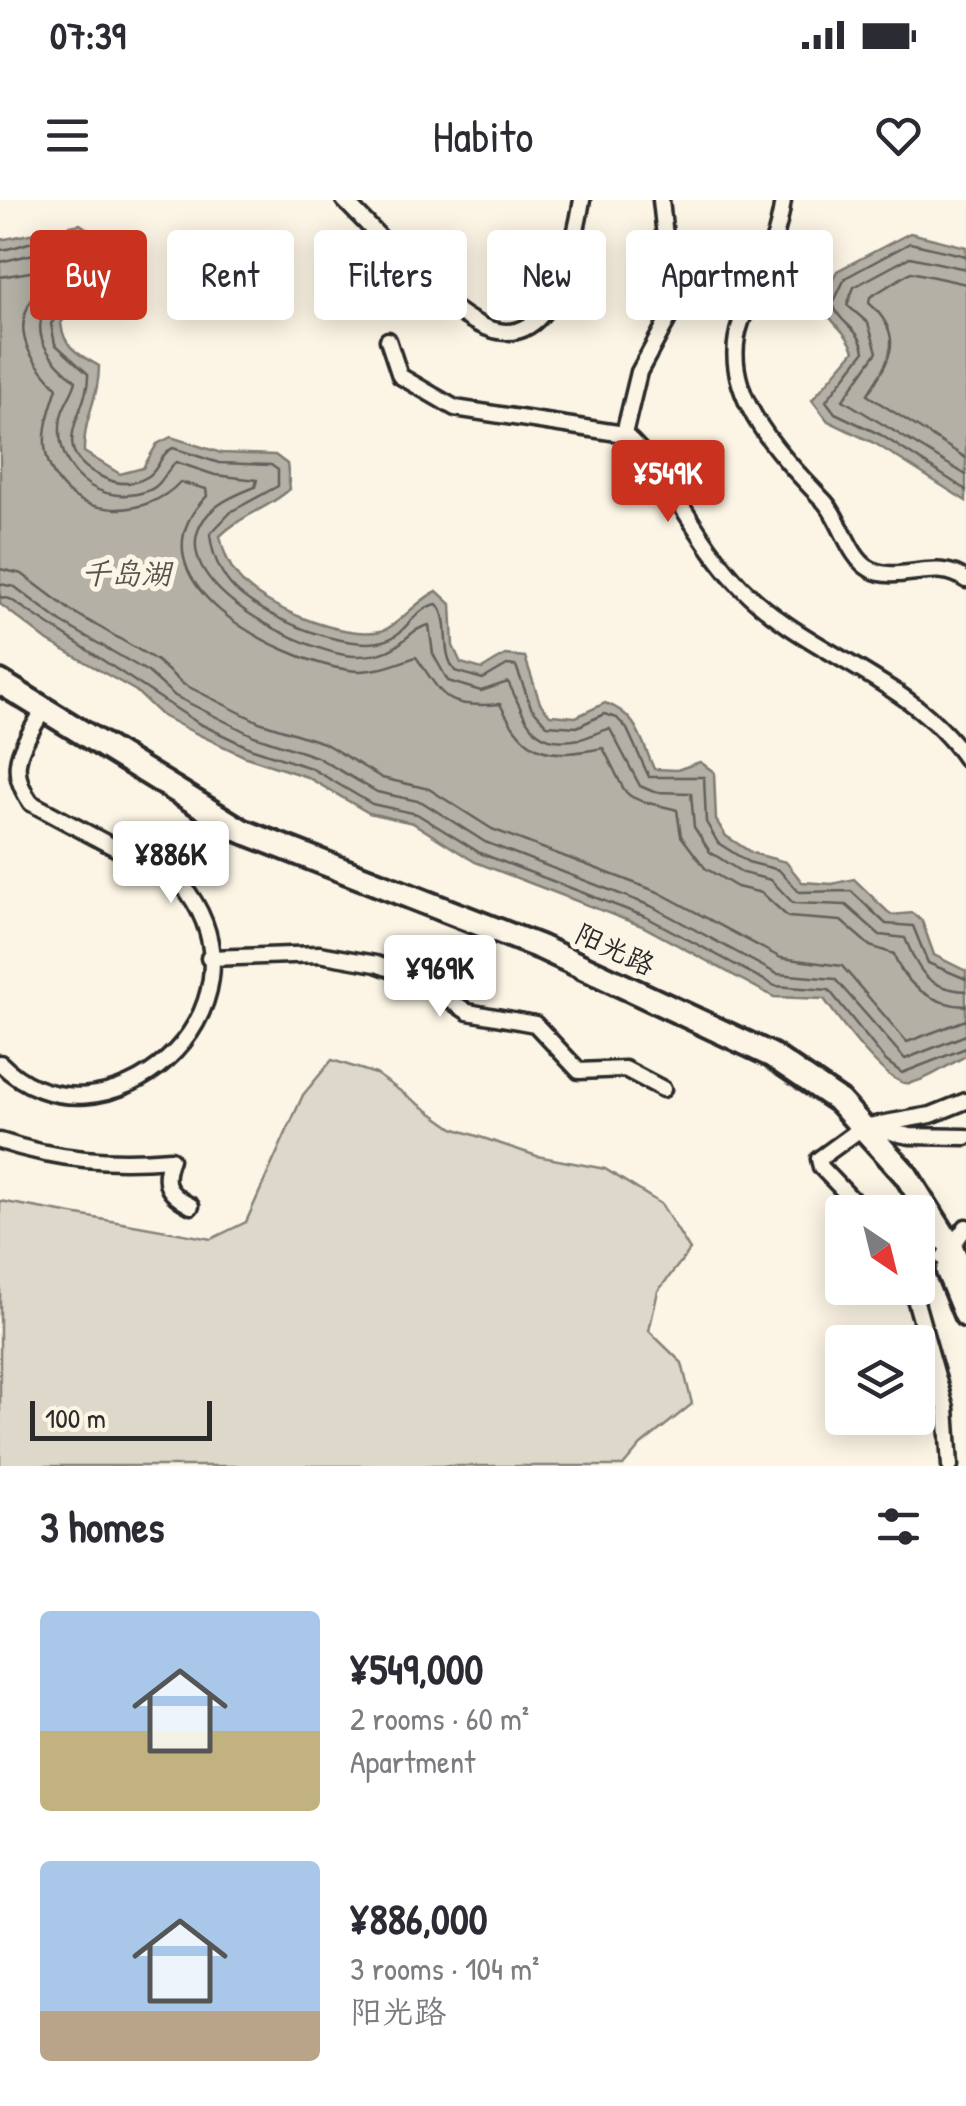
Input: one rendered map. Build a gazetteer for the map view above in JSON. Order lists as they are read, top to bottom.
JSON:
{
  "streets": {
    "main road": ["阳光路"]
  },
  "water": ["千岛湖"],
  "scale_bar": "100 m",
  "north": "bottom right",
  "page": {
    "status": "07:39",
    "header": "Habito",
    "chip": [
      "Buy",
      "Rent",
      "Filters",
      "New",
      "Apartment"
    ],
    "price": ["¥549K", "¥886K", "¥969K"],
    "scale": "100 m",
    "heading": "3 homes",
    "list": [
      {
        "name": "¥549,000",
        "note": "2 rooms · 60 m² · Apartment"
      },
      {
        "name": "¥886,000",
        "note": "3 rooms · 104 m² · 阳光路"
      }
    ]
  }
}
